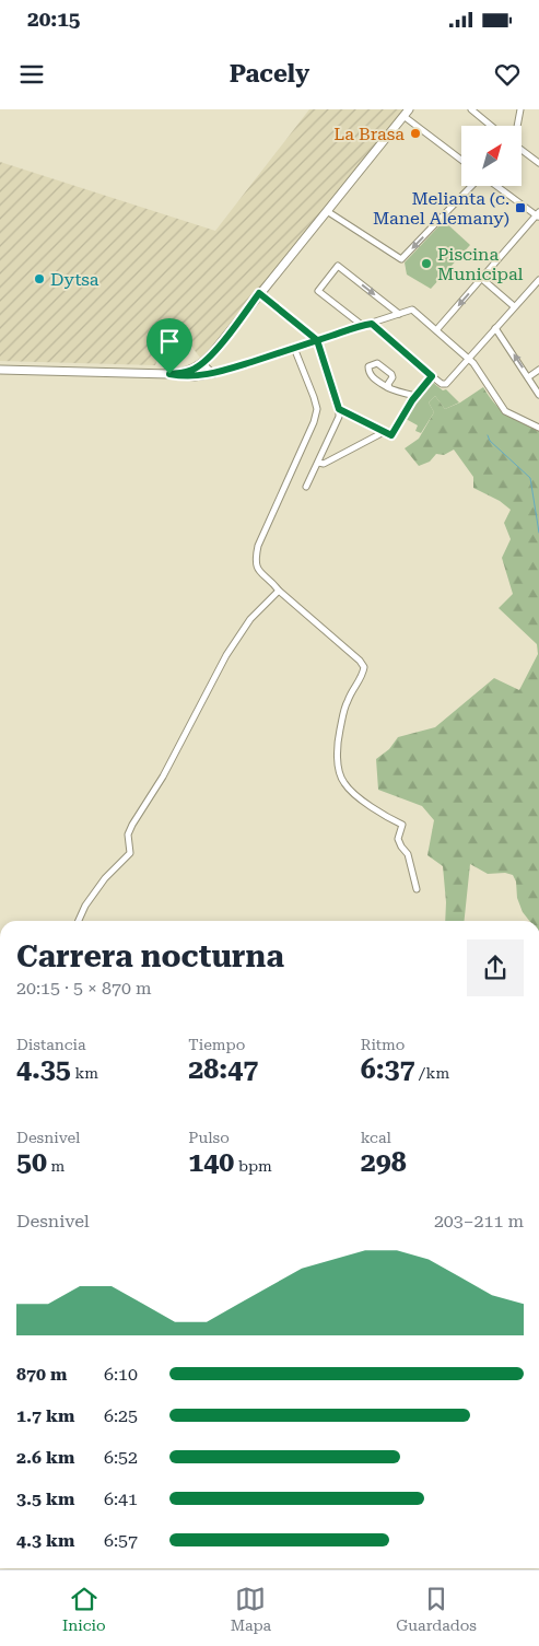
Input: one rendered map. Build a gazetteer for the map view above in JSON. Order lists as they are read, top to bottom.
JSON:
{
  "places": {
    "other": ["La Brasa", "Piscina Municipal", "Dytsa"],
    "transit": ["Melianta (c. Manel Alemany)"]
  },
  "north": "top right",
  "page": {
    "status": "20:15",
    "header": "Pacely",
    "heading": ["Carrera nocturna", "20:15 · 5 × 870 m"],
    "stats": [
      ["Distancia", "4.35 km"],
      ["Tiempo", "28:47"],
      ["Ritmo", "6:37 /km"],
      ["Desnivel", "50 m"],
      ["Pulso", "140 bpm"],
      ["kcal", "298"]
    ],
    "chart": ["Desnivel", "203–211 m"],
    "list": [
      {
        "name": "870 m",
        "note": "6:10"
      },
      {
        "name": "1.7 km",
        "note": "6:25"
      },
      {
        "name": "2.6 km",
        "note": "6:52"
      },
      {
        "name": "3.5 km",
        "note": "6:41"
      },
      {
        "name": "4.3 km",
        "note": "6:57"
      }
    ],
    "tabs": ["Inicio", "Mapa", "Guardados"]
  }
}
